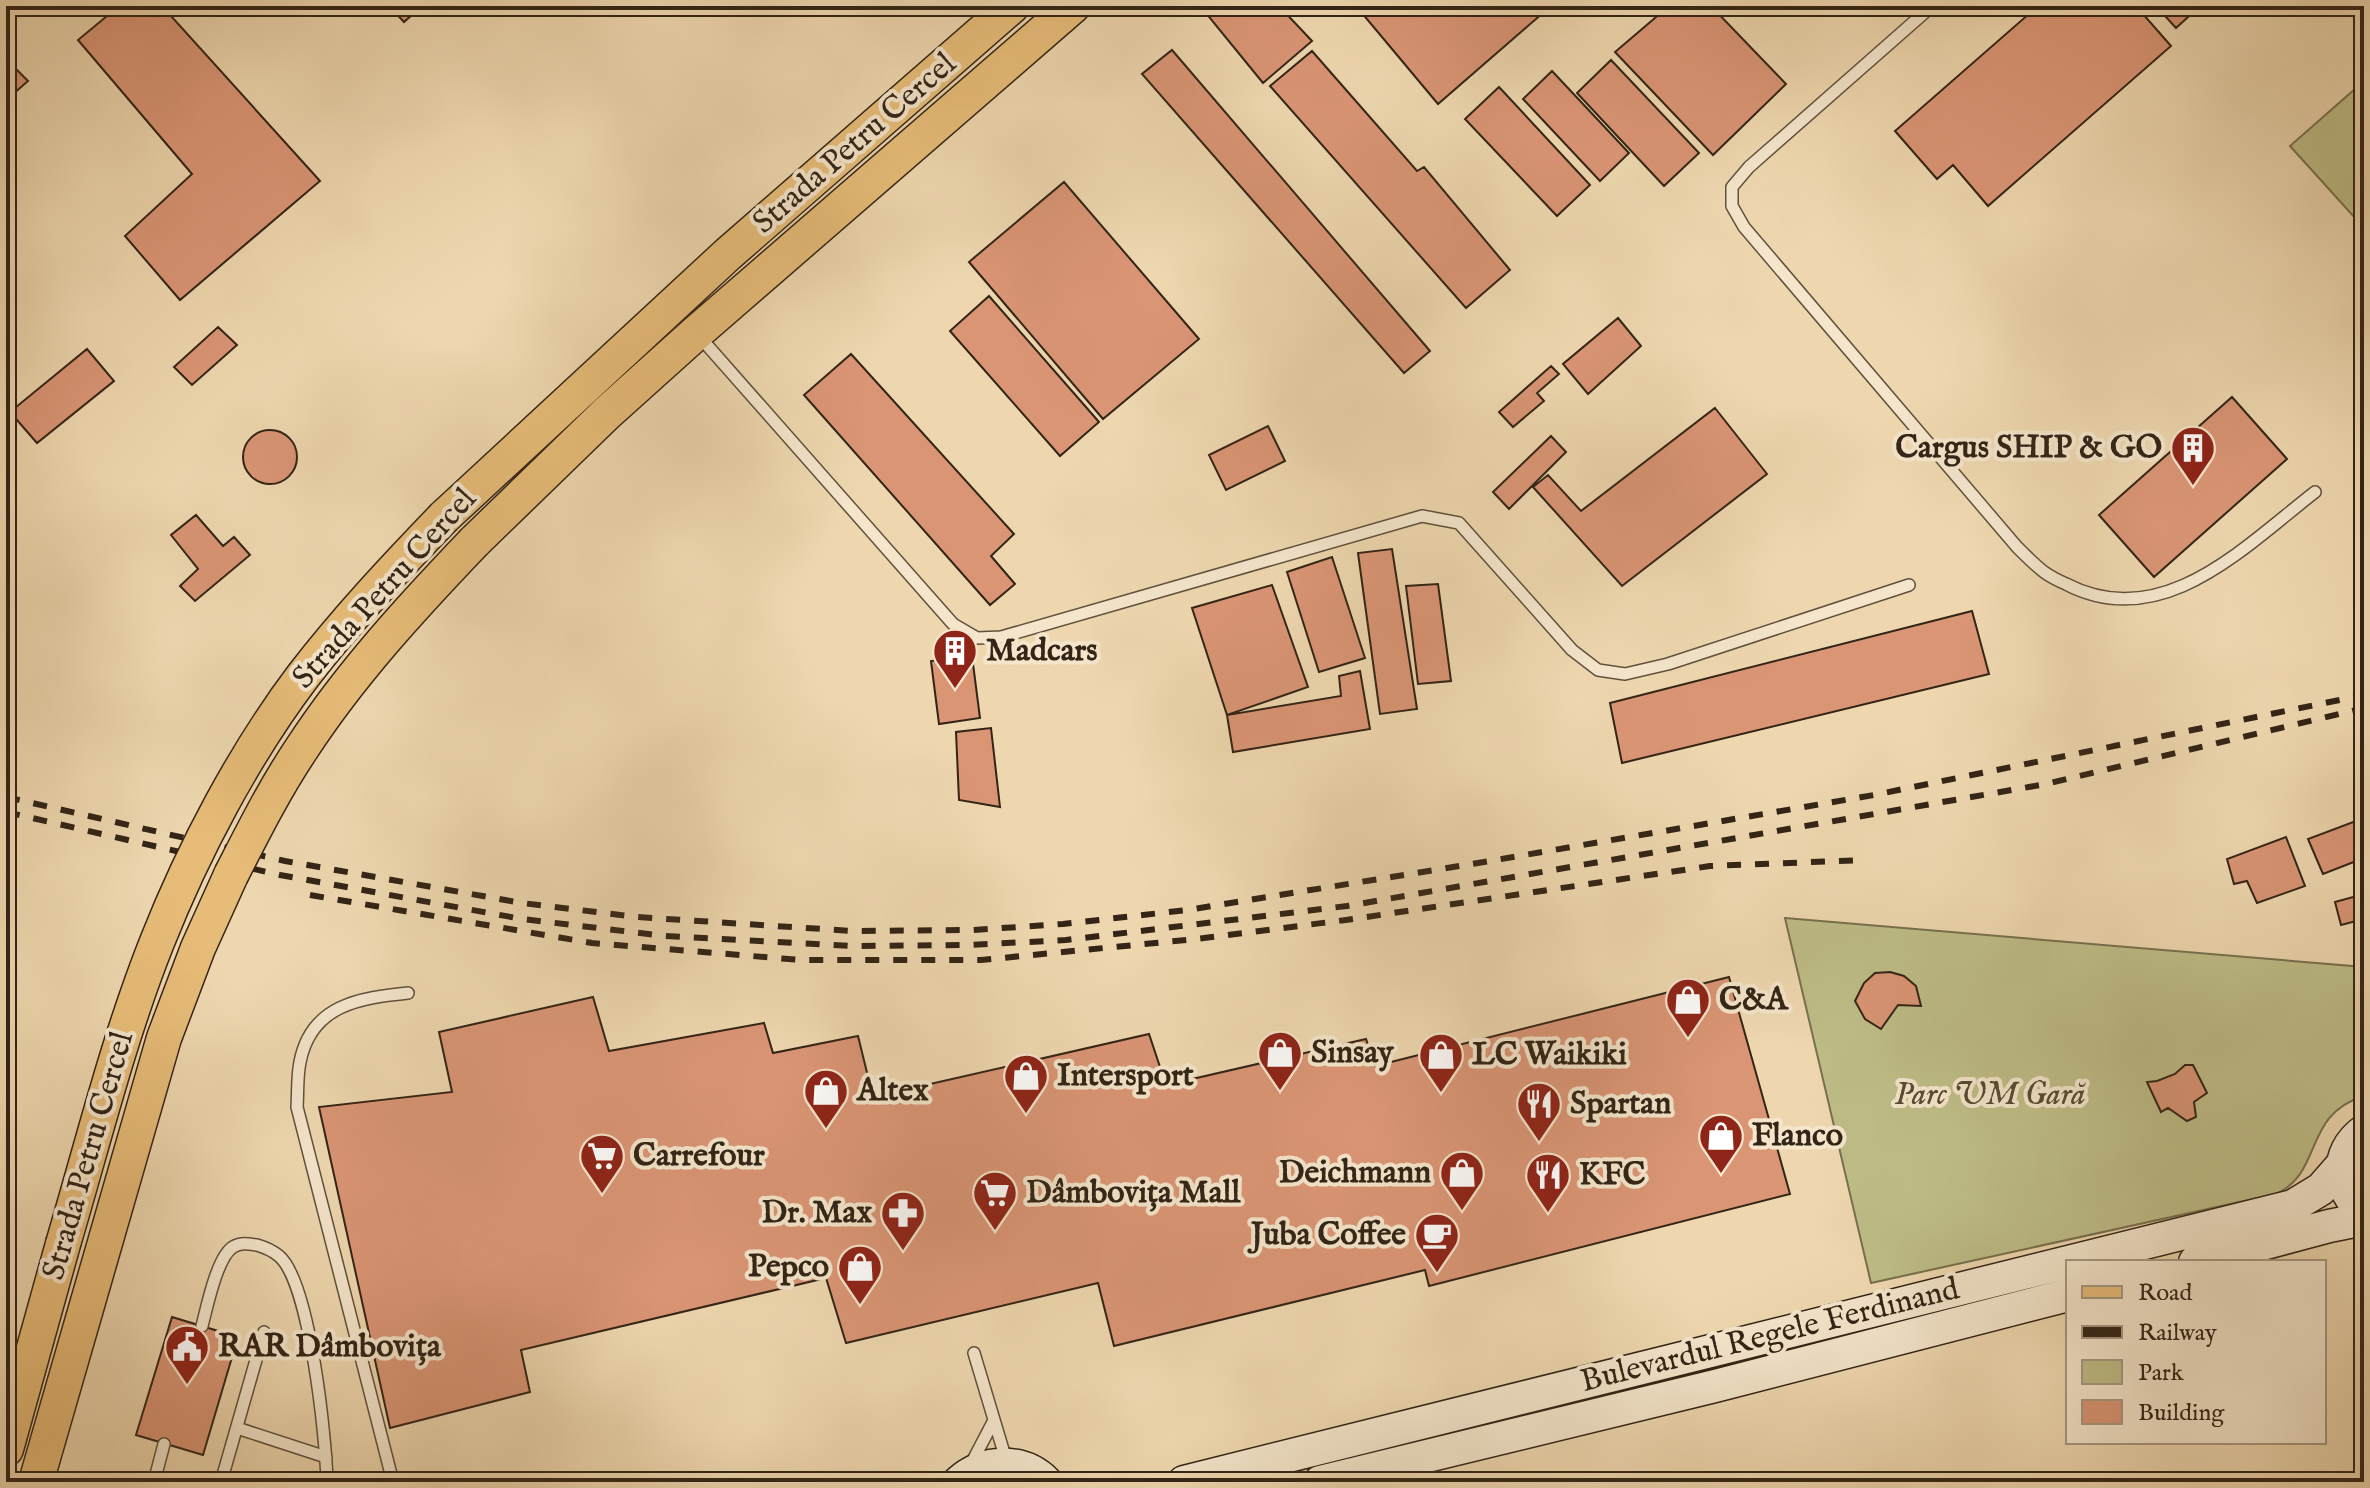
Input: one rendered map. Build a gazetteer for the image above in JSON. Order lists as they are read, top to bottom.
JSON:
{
  "streets": {
    "main road": ["Strada Petru Cercel", "Bulevardul Regele Ferdinand"]
  },
  "parks": ["Parc UM Gară"],
  "places": {
    "building": ["Cargus SHIP & GO", "Madcars"],
    "shop": [
      "C&A",
      "Sinsay",
      "LC Waikiki",
      "Intersport",
      "Altex",
      "Flanco",
      "Deichmann",
      "Pepco"
    ],
    "restaurant": ["Spartan", "KFC"],
    "supermarket": ["Carrefour", "Dâmbovița Mall"],
    "pharmacy": ["Dr. Max"],
    "cafe": ["Juba Coffee"],
    "public building": ["RAR Dâmbovița"]
  },
  "legend": [
    "Road",
    "Railway",
    "Park",
    "Building"
  ]
}
